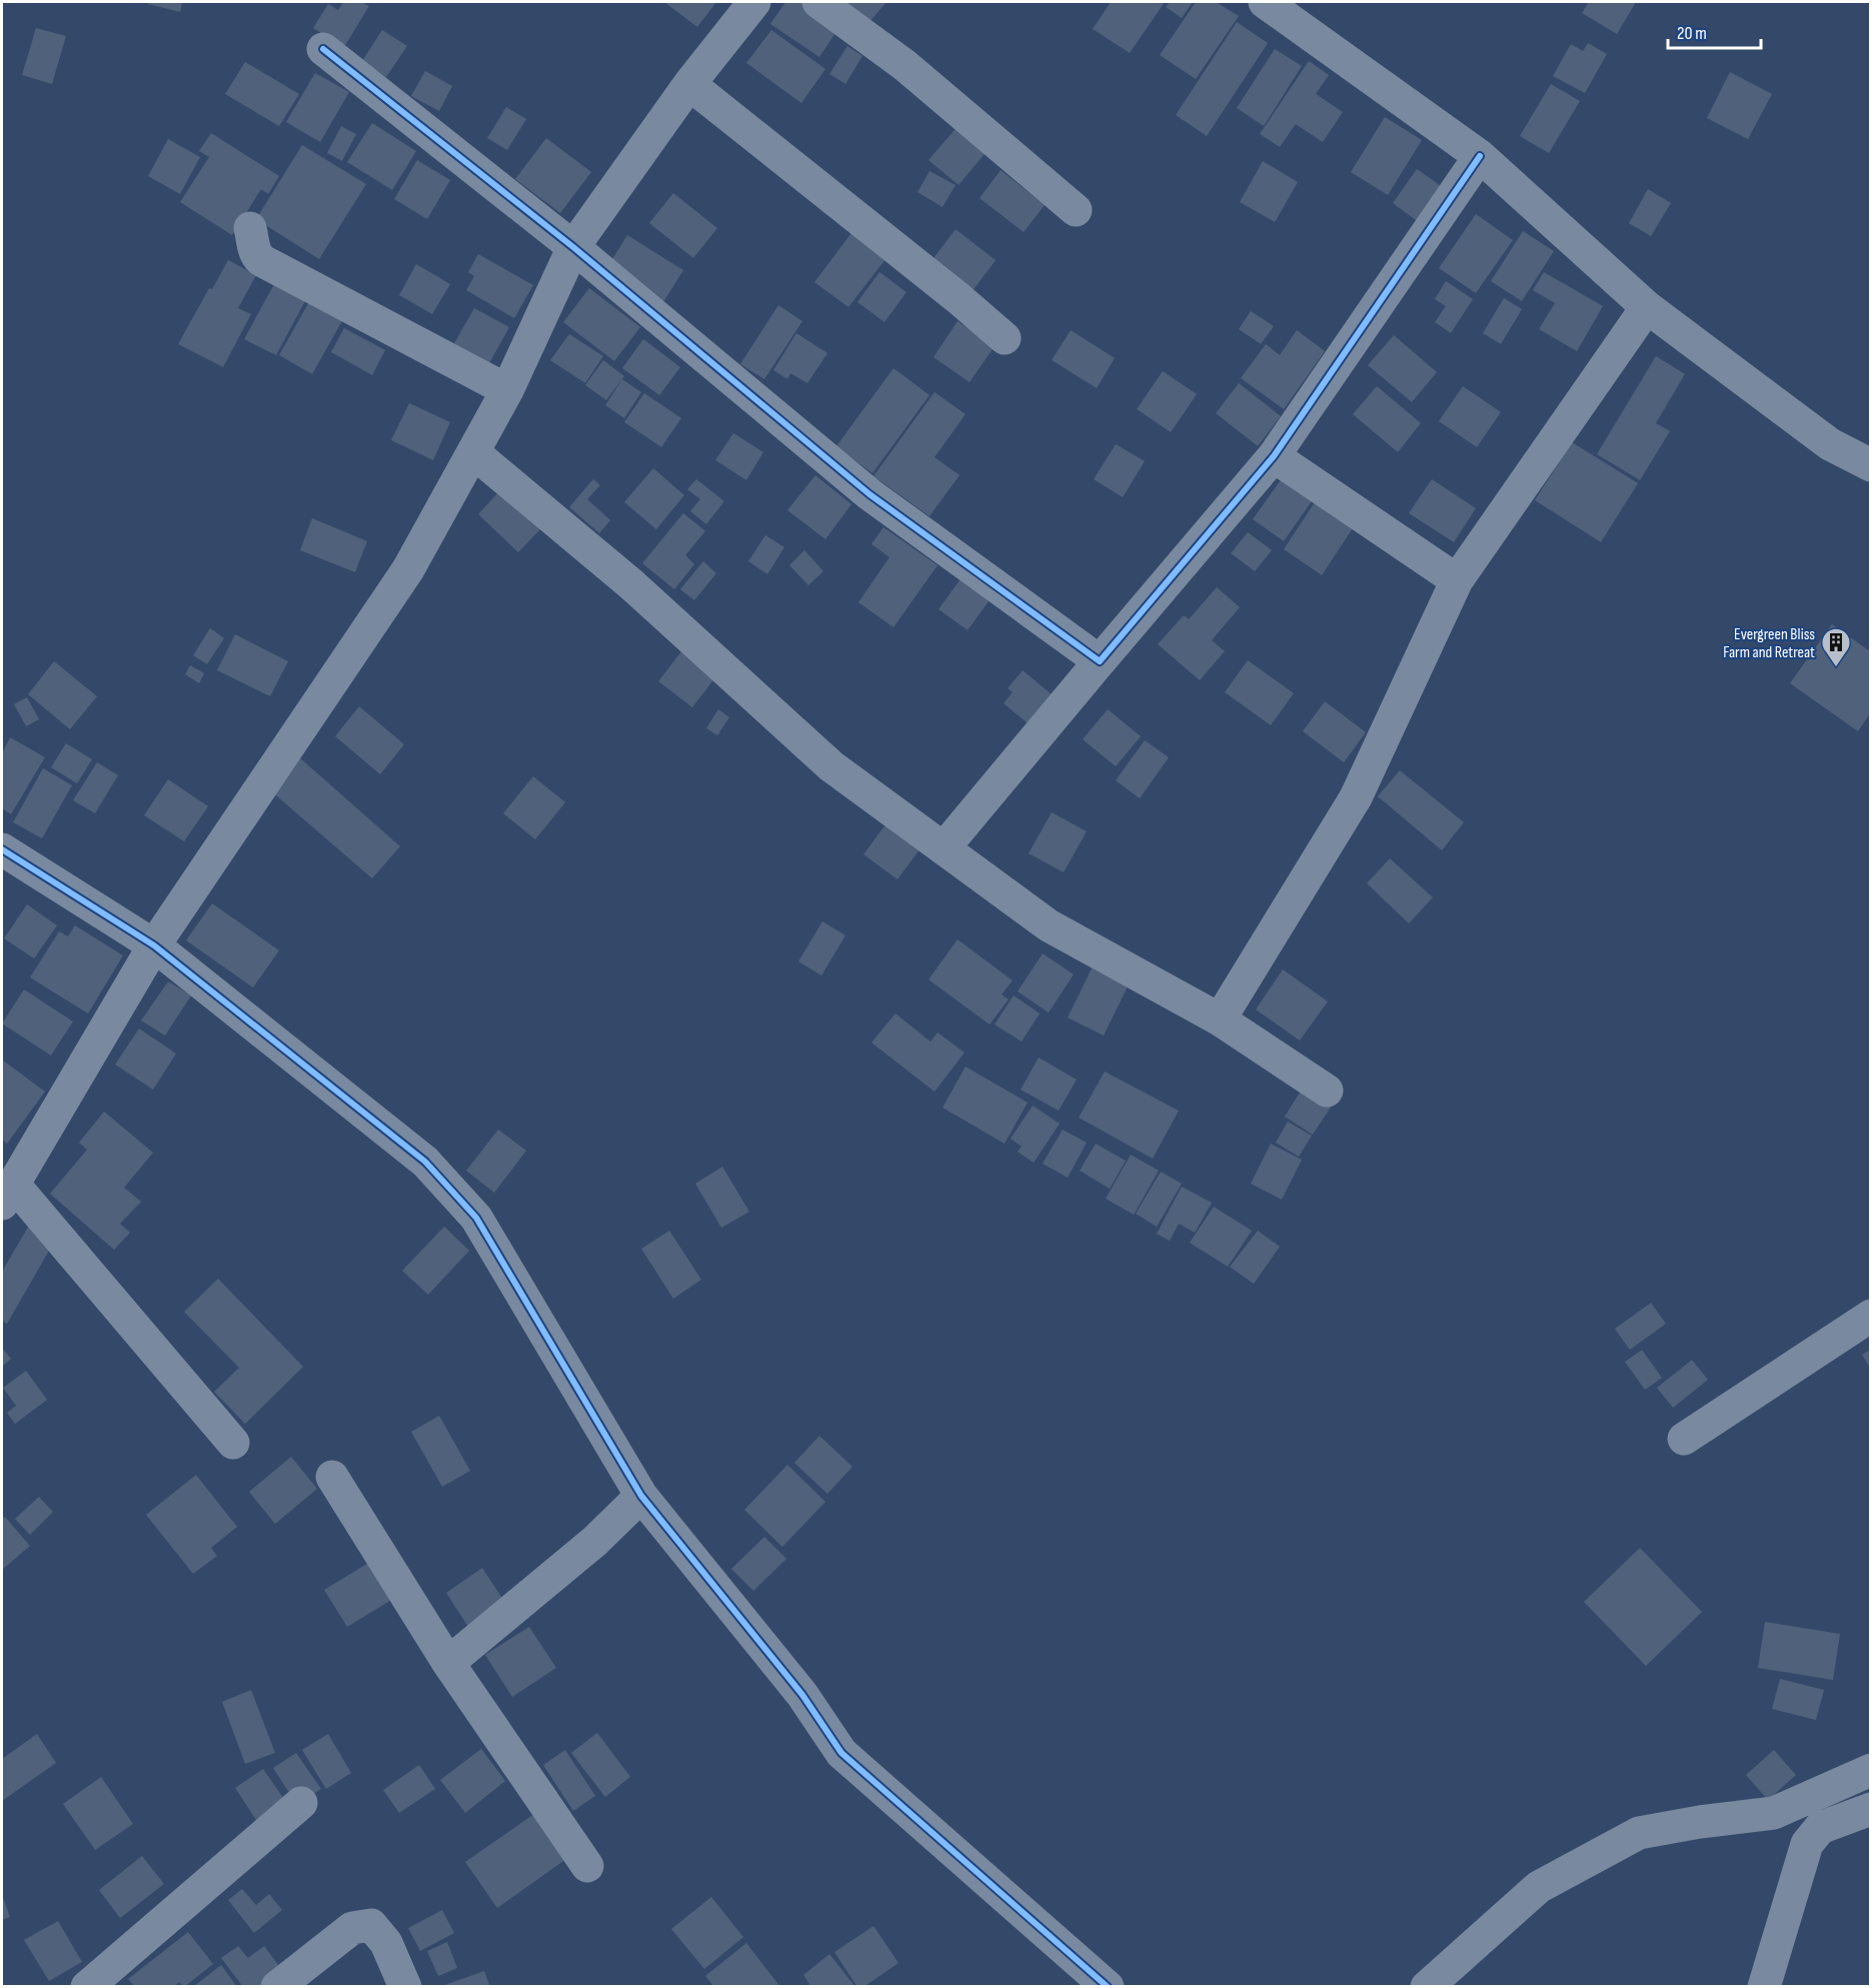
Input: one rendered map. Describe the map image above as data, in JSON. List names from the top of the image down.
{
  "places": {
    "building": ["Evergreen Bliss Farm and Retreat"]
  },
  "scale_bar": "20 m"
}
